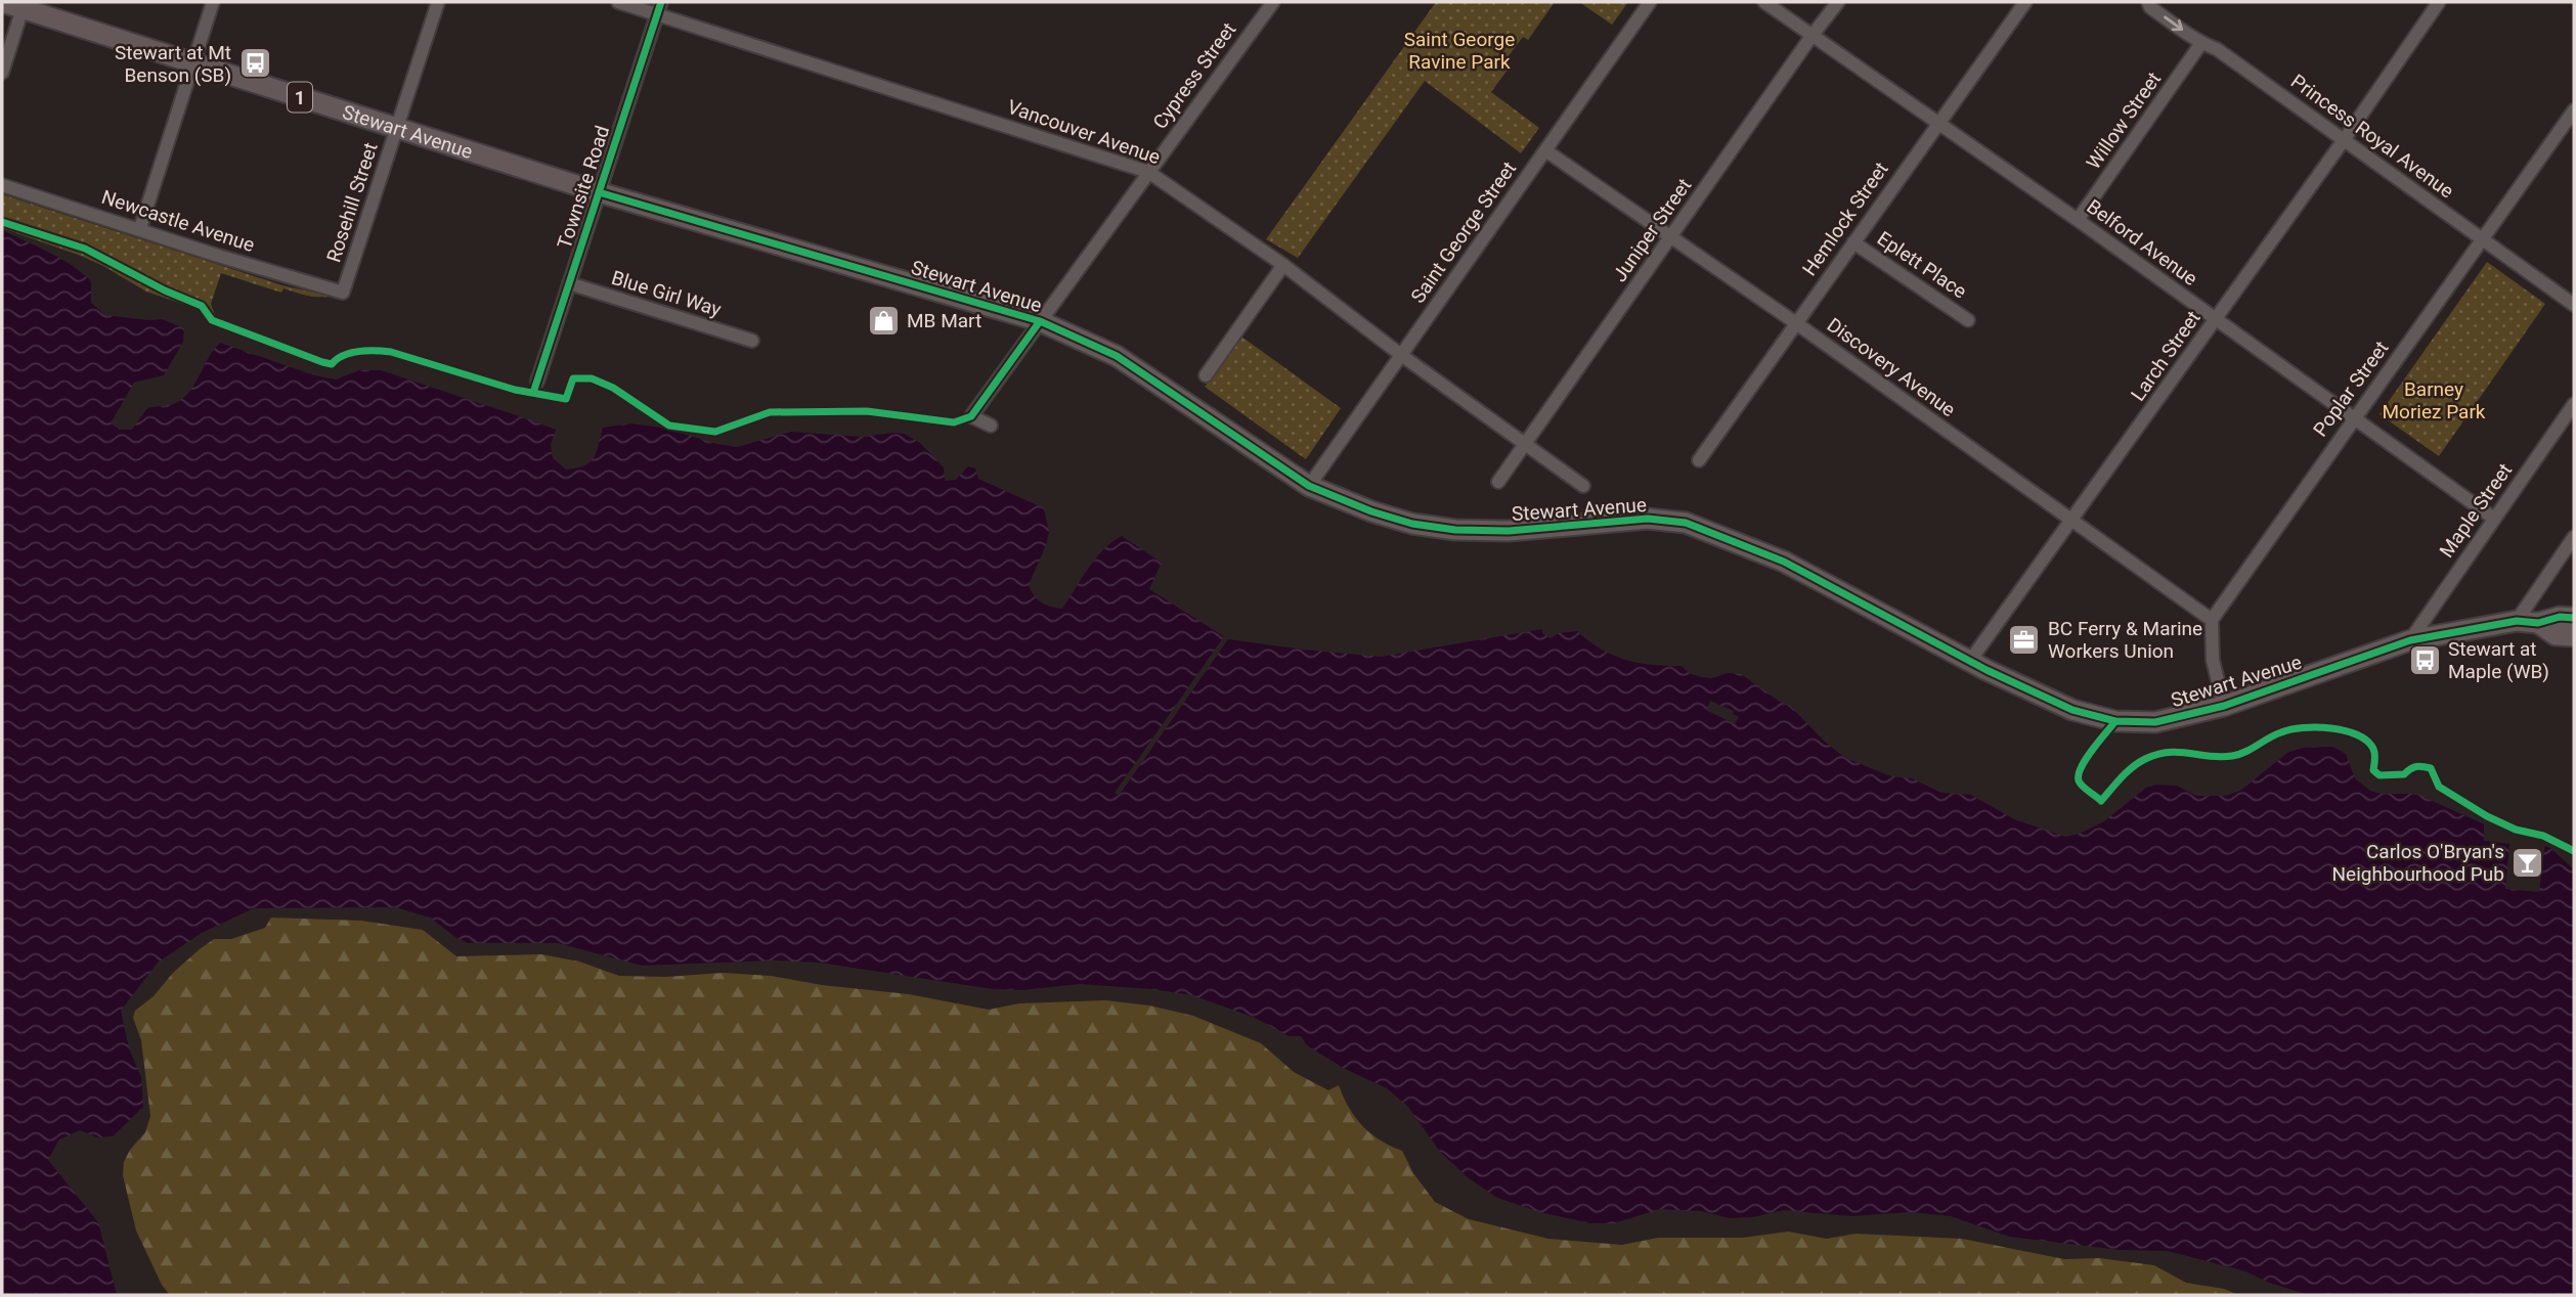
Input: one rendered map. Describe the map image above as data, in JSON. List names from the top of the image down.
{
  "streets": {
    "highway": ["1", "Stewart Avenue"],
    "street": [
      "Cypress Street",
      "Willow Street",
      "Vancouver Avenue",
      "Princess Royal Avenue",
      "Townsite Road",
      "Rosehill Street",
      "Hemlock Street",
      "Newcastle Avenue",
      "Juniper Street",
      "Saint George Street",
      "Belford Avenue",
      "Eplett Place",
      "Blue Girl Way",
      "Larch Street",
      "Discovery Avenue",
      "Poplar Street",
      "Maple Street"
    ]
  },
  "crossings": [
    ["Cypress Street", "Stewart Avenue"],
    ["Cypress Street", "Vancouver Avenue"],
    ["Willow Street", "Princess Royal Avenue"],
    ["Willow Street", "Belford Avenue"],
    ["Stewart Avenue", "Townsite Road"],
    ["Stewart Avenue", "Rosehill Street"],
    ["Stewart Avenue", "Saint George Street"],
    ["Stewart Avenue", "Larch Street"],
    ["Stewart Avenue", "Maple Street"],
    ["Vancouver Avenue", "Townsite Road"],
    ["Vancouver Avenue", "Juniper Street"],
    ["Vancouver Avenue", "Saint George Street"],
    ["Princess Royal Avenue", "Larch Street"],
    ["Princess Royal Avenue", "Poplar Street"],
    ["Townsite Road", "Blue Girl Way"],
    ["Rosehill Street", "Newcastle Avenue"],
    ["Hemlock Street", "Belford Avenue"],
    ["Hemlock Street", "Eplett Place"],
    ["Hemlock Street", "Discovery Avenue"],
    ["Juniper Street", "Belford Avenue"],
    ["Juniper Street", "Discovery Avenue"],
    ["Saint George Street", "Discovery Avenue"],
    ["Belford Avenue", "Larch Street"],
    ["Belford Avenue", "Poplar Street"],
    ["Belford Avenue", "Maple Street"],
    ["Larch Street", "Discovery Avenue"],
    ["Discovery Avenue", "Poplar Street"]
  ],
  "parks": ["Saint George Ravine Park", "Barney Moriez Park"],
  "places": {
    "bus stop": ["Stewart at Mt Benson (SB)", "Stewart at Maple (WB)"],
    "shop": ["MB Mart"],
    "office": ["BC Ferry & Marine Workers Union"],
    "bar": ["Carlos O'Bryan's Neighbourhood Pub"]
  }
}
